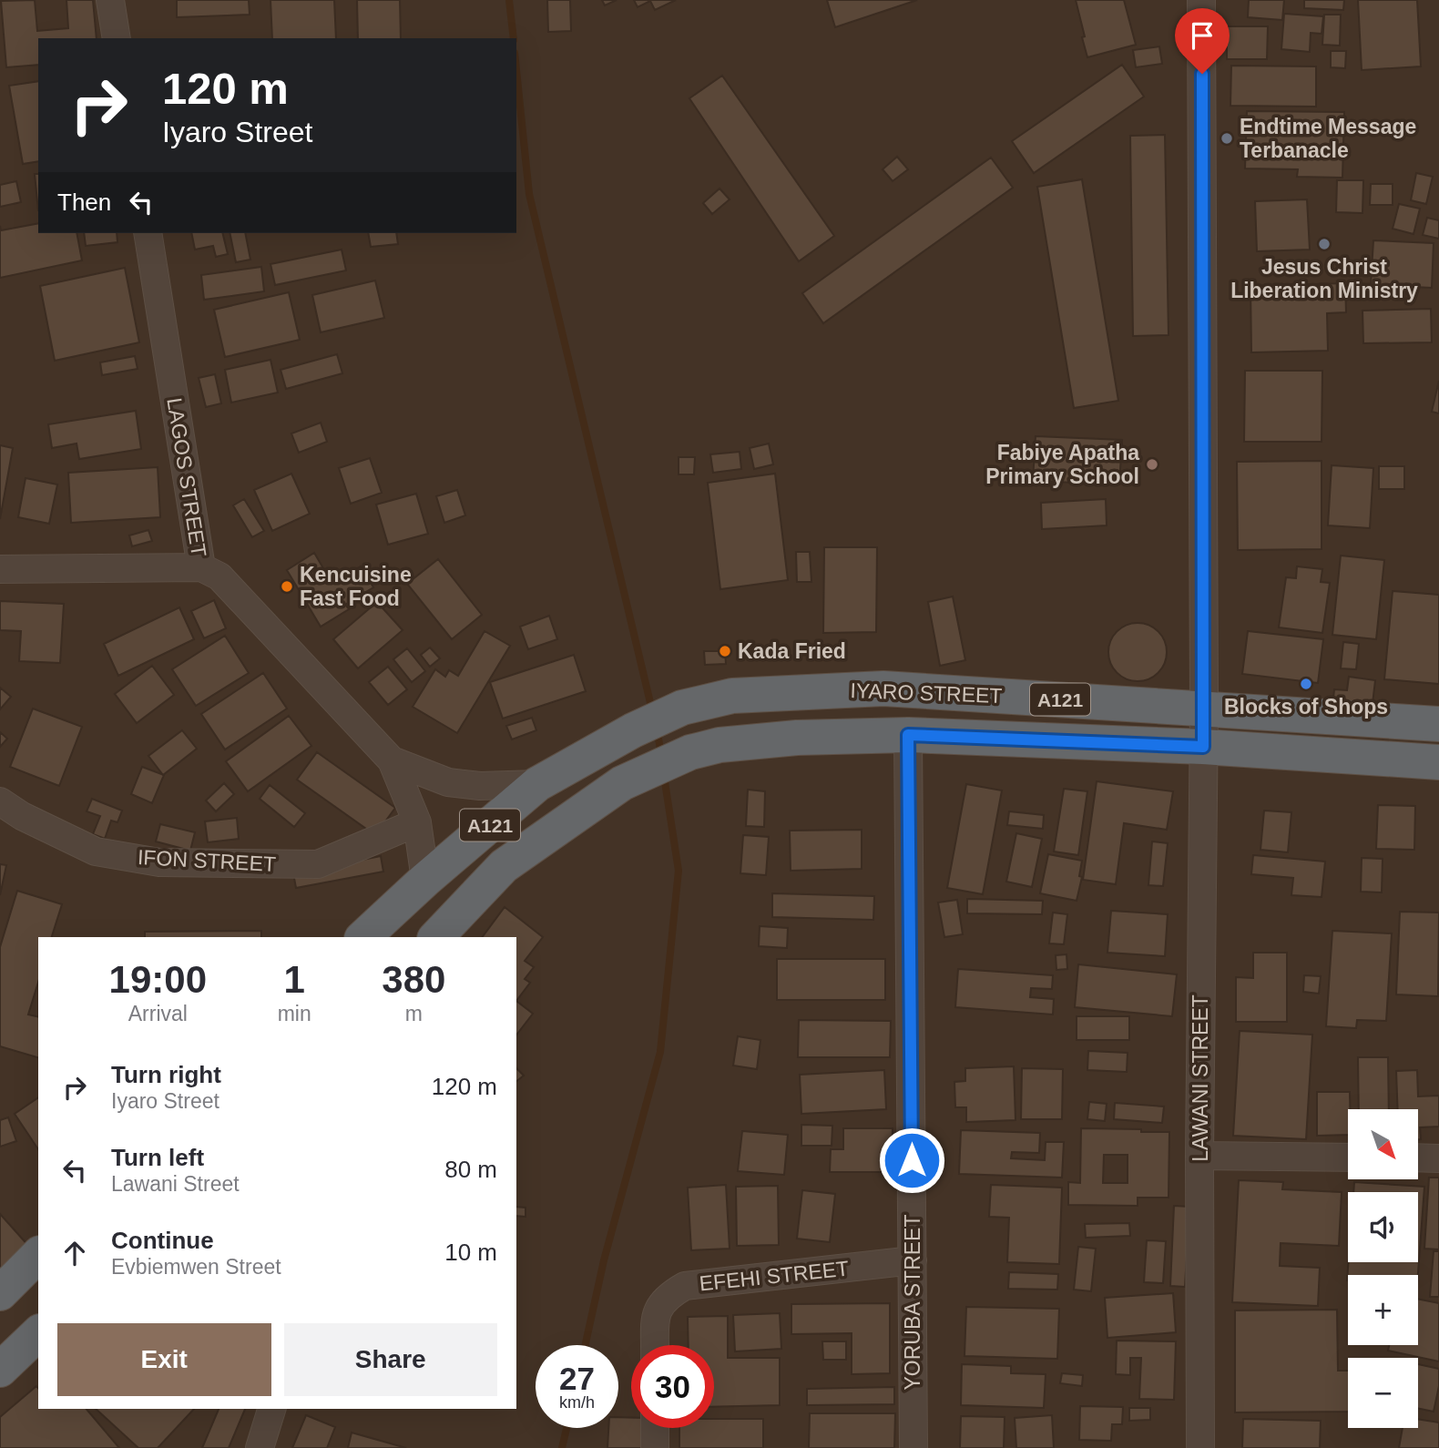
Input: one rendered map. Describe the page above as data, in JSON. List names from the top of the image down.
{
  "streets": {
    "highway": ["IYARO STREET", "A121"],
    "street": [
      "LAGOS STREET",
      "IFON STREET",
      "LAWANI STREET",
      "EFEHI STREET",
      "YORUBA STREET"
    ]
  },
  "crossings": [
    ["IYARO STREET", "A121"],
    ["IYARO STREET", "LAWANI STREET"],
    ["IYARO STREET", "YORUBA STREET"],
    ["EFEHI STREET", "YORUBA STREET"]
  ],
  "places": [
    "Endtime Message Terbanacle",
    "Jesus Christ Liberation Ministry",
    "Fabiye Apatha Primary School",
    "Kencuisine Fast Food",
    "Kada Fried",
    "Blocks of Shops"
  ],
  "north": "bottom right",
  "page": {
    "turn": ["120 m", "Iyaro Street"],
    "then": "Then",
    "eta": [
      "19:00",
      "Arrival",
      "1",
      "min",
      "380",
      "m"
    ],
    "list": [
      {
        "name": "Turn right",
        "note": "Iyaro Street",
        "value": "120 m"
      },
      {
        "name": "Turn left",
        "note": "Lawani Street",
        "value": "80 m"
      },
      {
        "name": "Continue",
        "note": "Evbiemwen Street",
        "value": "10 m"
      }
    ],
    "map_buttons": ["+", "−"],
    "buttons": ["Exit", "Share"],
    "speed": "27 km/h",
    "limit": "30"
  }
}
